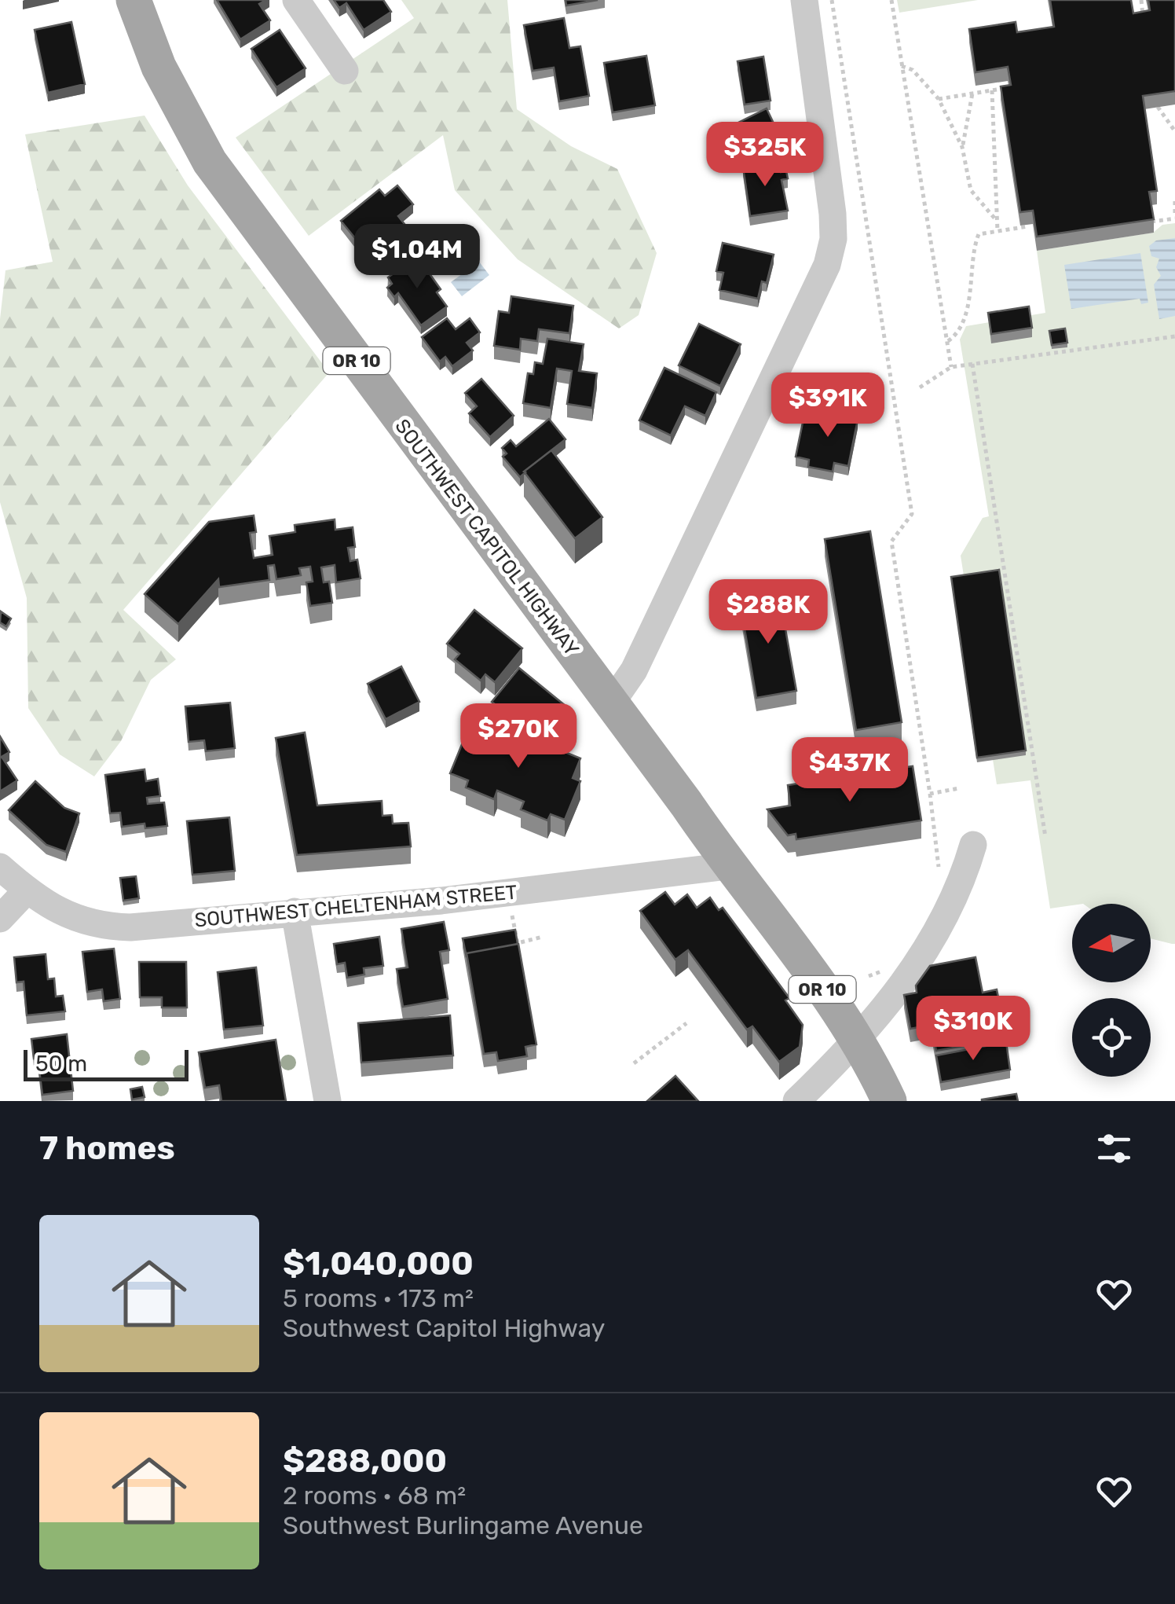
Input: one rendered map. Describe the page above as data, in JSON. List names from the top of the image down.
{
  "streets": {
    "main road": ["OR 10", "SOUTHWEST CAPITOL HIGHWAY"],
    "street": ["SOUTHWEST CHELTENHAM STREET"]
  },
  "crossings": [
    ["SOUTHWEST CAPITOL HIGHWAY", "SOUTHWEST CHELTENHAM STREET"]
  ],
  "scale_bar": "50 m",
  "north": "left",
  "page": {
    "price": [
      "$325K",
      "$1.04M",
      "$391K",
      "$288K",
      "$270K",
      "$437K",
      "$310K"
    ],
    "scale": "50 m",
    "heading": "7 homes",
    "list": [
      {
        "name": "$1,040,000",
        "note": "5 rooms · 173 m² · Southwest Capitol Highway"
      },
      {
        "name": "$288,000",
        "note": "2 rooms · 68 m² · Southwest Burlingame Avenue"
      }
    ]
  }
}
